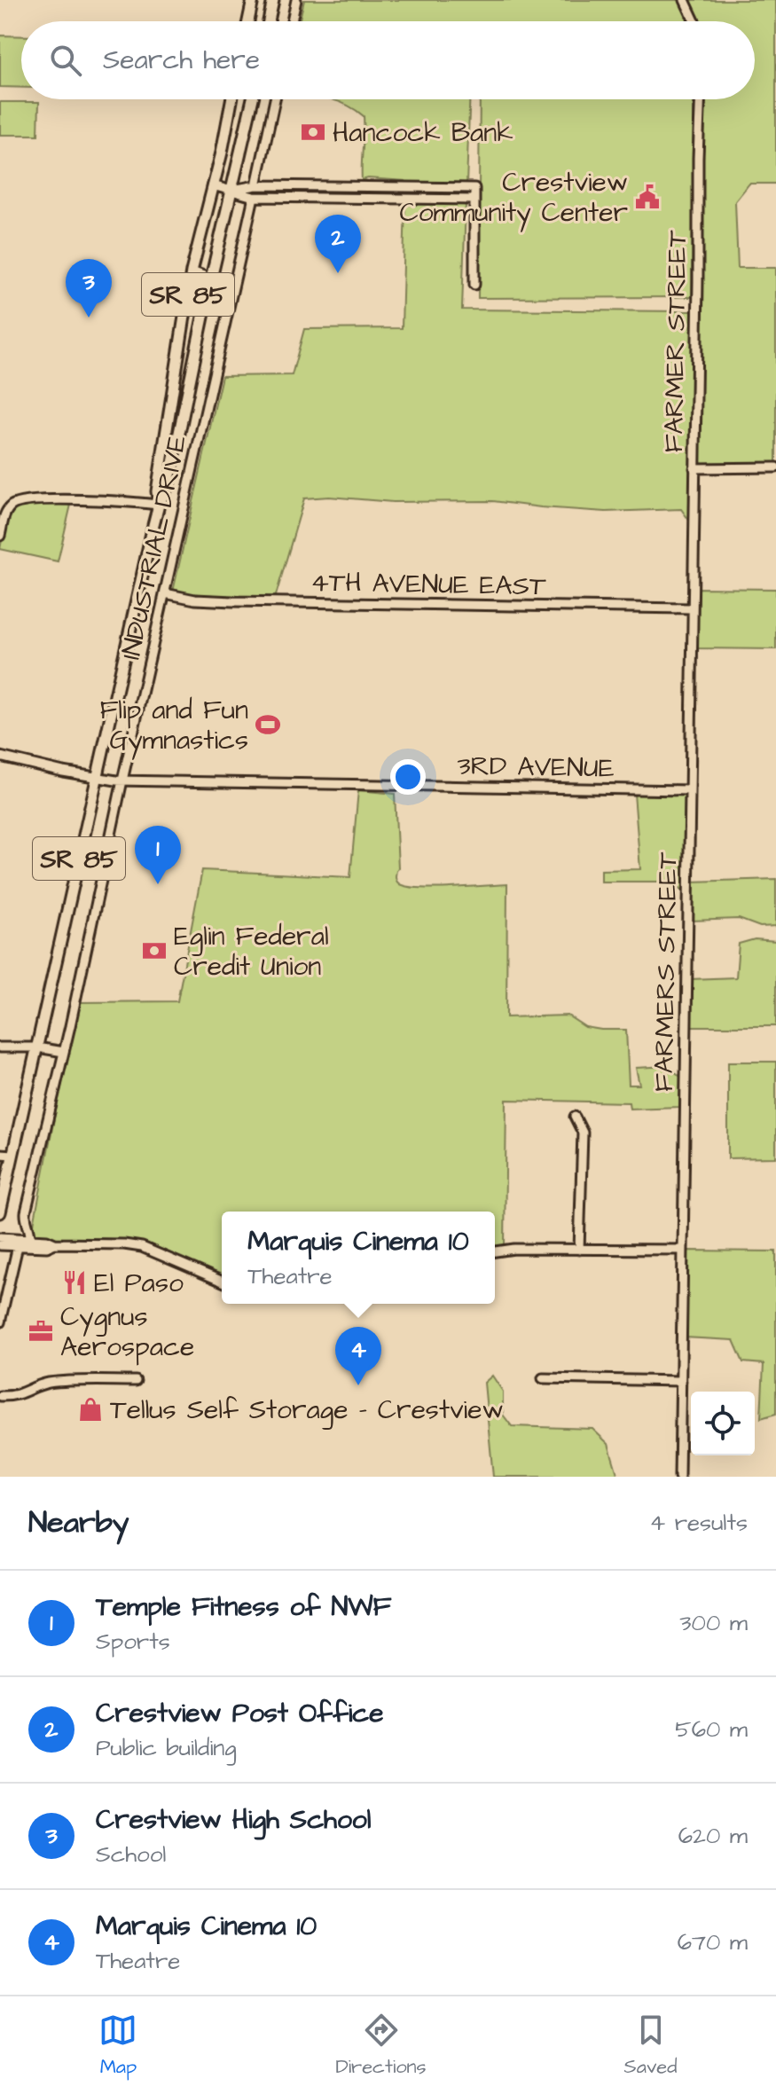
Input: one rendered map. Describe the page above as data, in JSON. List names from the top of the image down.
{
  "streets": {
    "main road": ["SR 85"],
    "street": [
      "FARMER STREET",
      "INDUSTRIAL DRIVE",
      "4TH AVENUE EAST",
      "3RD AVENUE",
      "FARMERS STREET"
    ]
  },
  "crossings": [
    ["SR 85", "3RD AVENUE"],
    ["FARMER STREET", "FARMERS STREET"],
    ["INDUSTRIAL DRIVE", "4TH AVENUE EAST"],
    ["INDUSTRIAL DRIVE", "3RD AVENUE"],
    ["4TH AVENUE EAST", "FARMERS STREET"],
    ["3RD AVENUE", "FARMERS STREET"]
  ],
  "places": {
    "bank": ["Hancock Bank", "Eglin Federal Credit Union"],
    "public building": ["Crestview Community Center"],
    "sports": ["Flip and Fun Gymnastics"],
    "restaurant": ["El Paso"],
    "office": ["Cygnus Aerospace"],
    "shop": ["Tellus Self Storage - Crestview"]
  },
  "page": {
    "search": "Search here",
    "pins": [
      "2",
      "3",
      "1",
      "4"
    ],
    "popup": ["Marquis Cinema 10", "Theatre"],
    "heading": ["Nearby", "4 results"],
    "list": [
      {
        "mark": "1",
        "name": "Temple Fitness of NWF",
        "note": "Sports",
        "value": "300 m"
      },
      {
        "mark": "2",
        "name": "Crestview Post Office",
        "note": "Public building",
        "value": "560 m"
      },
      {
        "mark": "3",
        "name": "Crestview High School",
        "note": "School",
        "value": "620 m"
      },
      {
        "mark": "4",
        "name": "Marquis Cinema 10",
        "note": "Theatre",
        "value": "670 m"
      }
    ],
    "nav": ["Map", "Directions", "Saved"]
  }
}
